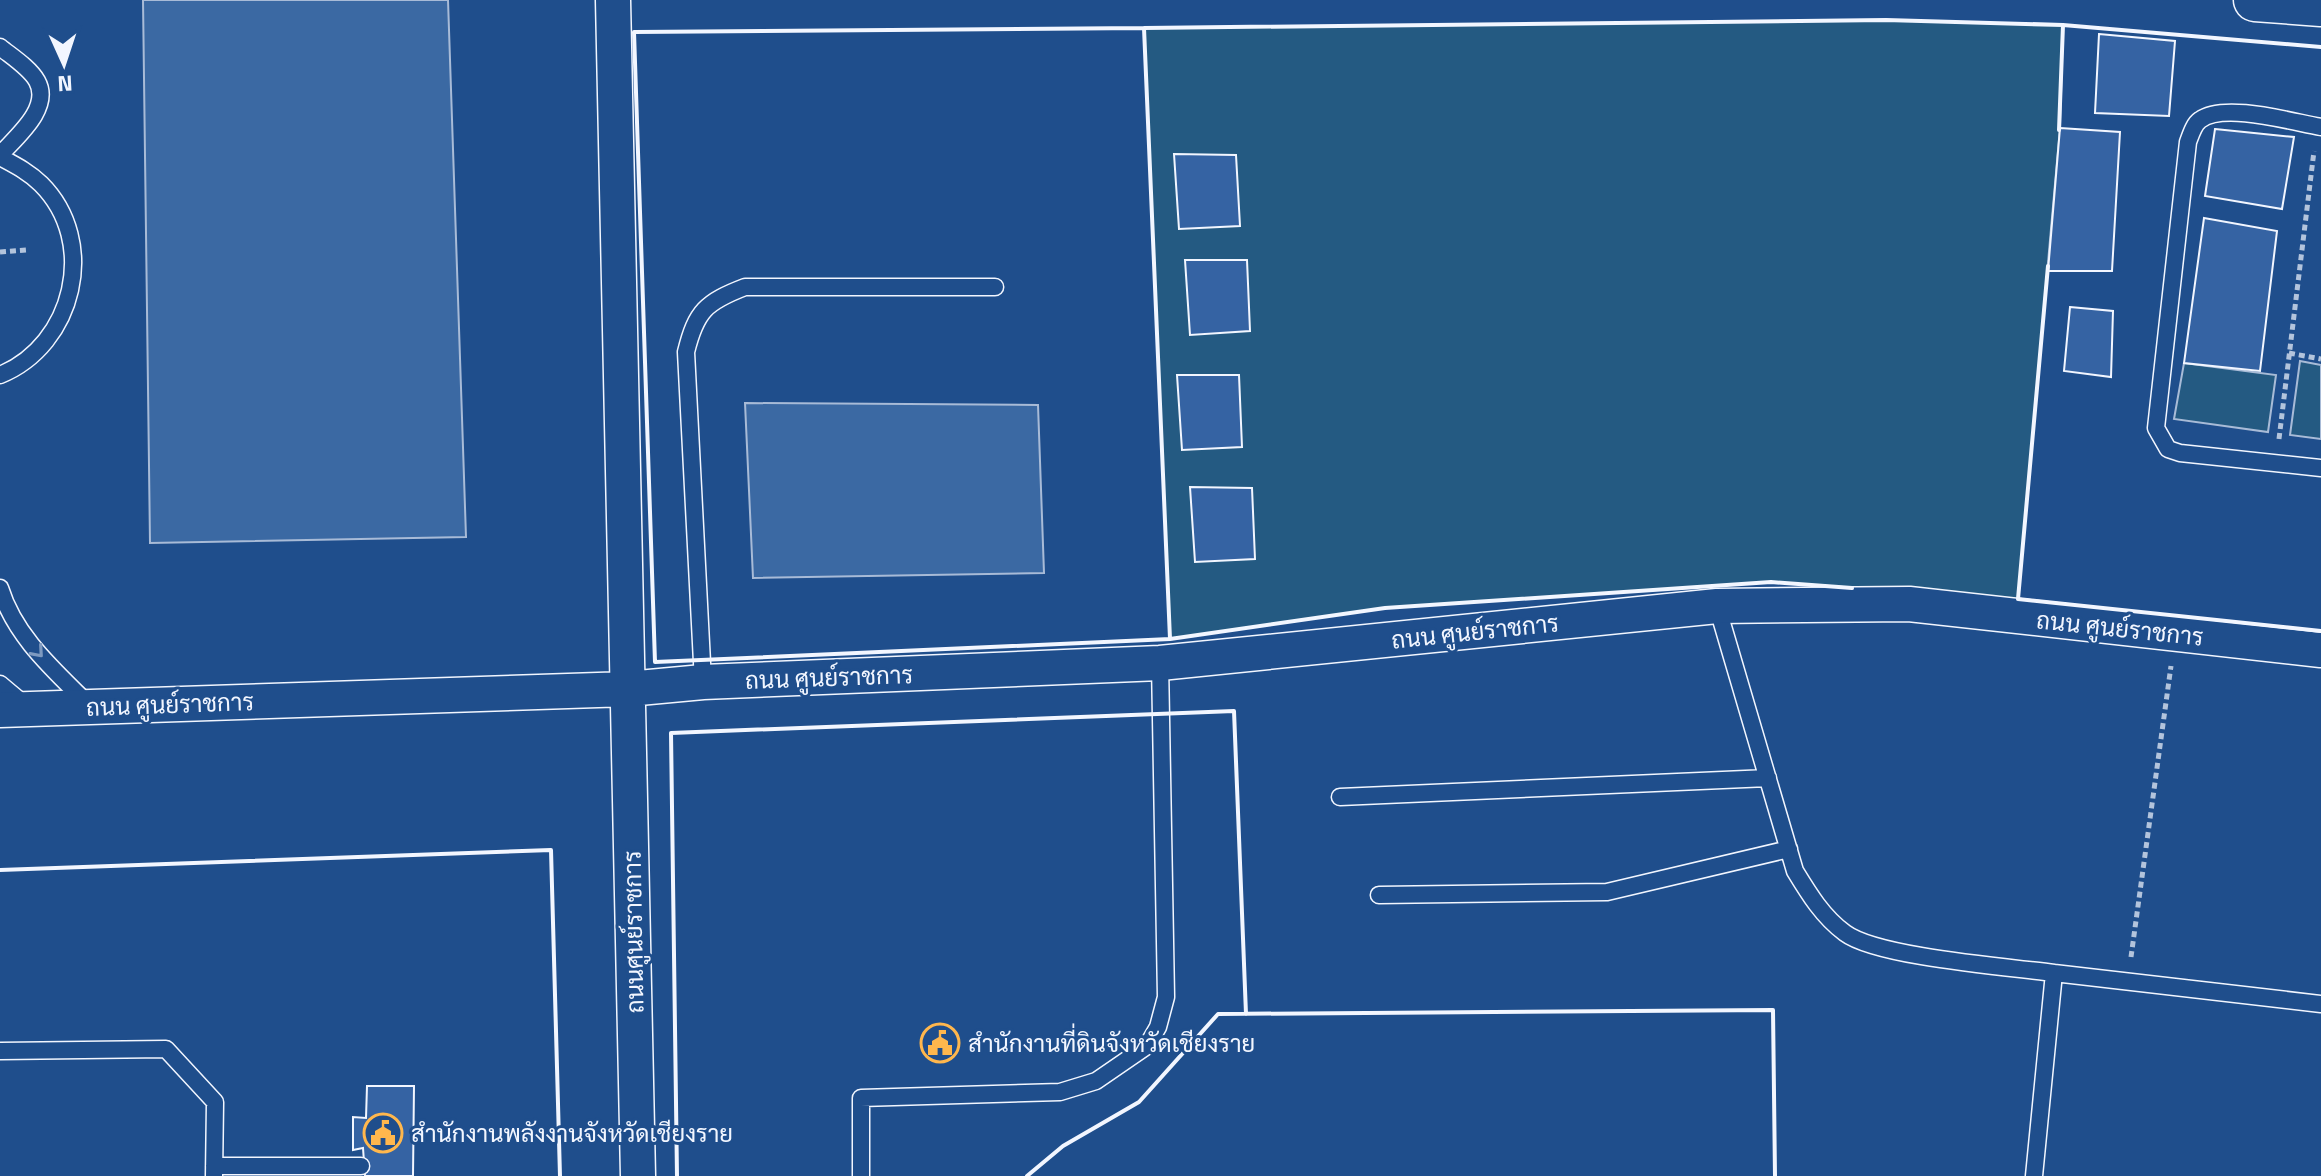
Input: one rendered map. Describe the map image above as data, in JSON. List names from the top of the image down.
{
  "streets": {
    "street": ["ถนน ศูนย์ราชการ", "ถนนศูนย์ราชการ"]
  },
  "crossings": [
    ["ถนน ศูนย์ราชการ", "ถนนศูนย์ราชการ"]
  ],
  "places": {
    "public building": ["สำนักงานที่ดินจังหวัดเชียงราย", "สำนักงานพลังงานจังหวัดเชียงราย"]
  },
  "north": "bottom"
}
